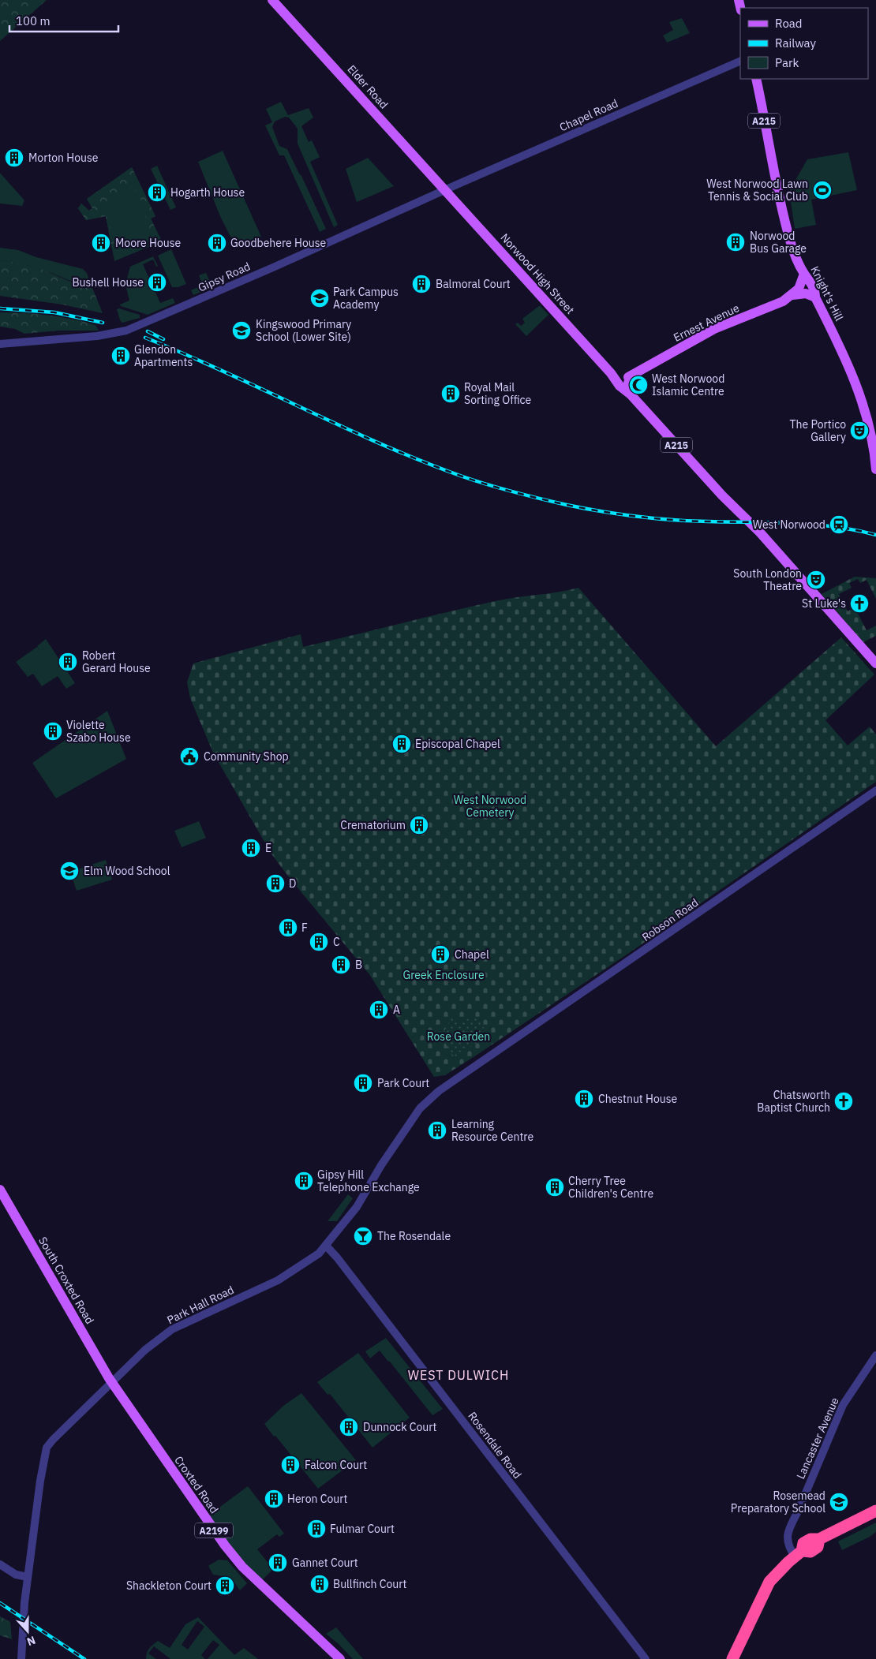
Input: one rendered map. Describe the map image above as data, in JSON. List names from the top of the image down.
{
  "streets": {
    "main road": [
      "Elder Road",
      "A215",
      "Norwood High Street",
      "Knight's Hill",
      "Ernest Avenue",
      "South Croxted Road",
      "Croxted Road",
      "A2199"
    ],
    "street": [
      "Chapel Road",
      "Gipsy Road",
      "Robson Road",
      "Park Hall Road",
      "Lancaster Avenue",
      "Rosendale Road"
    ]
  },
  "crossings": [
    ["Elder Road", "Chapel Road"],
    ["Elder Road", "Norwood High Street"],
    ["Elder Road", "Gipsy Road"],
    ["Chapel Road", "Norwood High Street"],
    ["Chapel Road", "Gipsy Road"],
    ["A215", "Norwood High Street"],
    ["Norwood High Street", "Gipsy Road"],
    ["Knight's Hill", "Ernest Avenue"],
    ["Robson Road", "Park Hall Road"],
    ["South Croxted Road", "Park Hall Road"],
    ["South Croxted Road", "Croxted Road"],
    ["Park Hall Road", "Rosendale Road"],
    ["Park Hall Road", "Croxted Road"]
  ],
  "districts": ["WEST DULWICH"],
  "parks": ["West Norwood Cemetery", "Greek Enclosure", "Rose Garden"],
  "places": {
    "building": [
      "Morton House",
      "Hogarth House",
      "Norwood Bus Garage",
      "Moore House",
      "Goodbehere House",
      "Bushell House",
      "Balmoral Court",
      "Glendon Apartments",
      "Royal Mail Sorting Office",
      "Robert Gerard House",
      "Violette Szabo House",
      "Episcopal Chapel",
      "Crematorium",
      "E",
      "D",
      "F",
      "C",
      "Chapel",
      "B",
      "A",
      "Park Court",
      "Chestnut House",
      "Learning Resource Centre",
      "Gipsy Hill Telephone Exchange",
      "Cherry Tree Children's Centre",
      "Dunnock Court",
      "Falcon Court",
      "Heron Court",
      "Fulmar Court",
      "Gannet Court",
      "Bullfinch Court",
      "Shackleton Court"
    ],
    "sports": ["West Norwood Lawn Tennis & Social Club"],
    "school or university": [
      "Park Campus Academy",
      "Kingswood Primary School (Lower Site)",
      "Elm Wood School",
      "Rosemead Preparatory School"
    ],
    "mosque": ["West Norwood Islamic Centre"],
    "theatre": ["The Portico Gallery", "South London Theatre"],
    "station": ["West Norwood"],
    "church": ["St Luke's", "Chatsworth Baptist Church"],
    "public building": ["Community Shop"],
    "bar": ["The Rosendale"]
  },
  "legend": ["Road", "Railway", "Park"],
  "scale_bar": "100 m",
  "north": "bottom"
}
